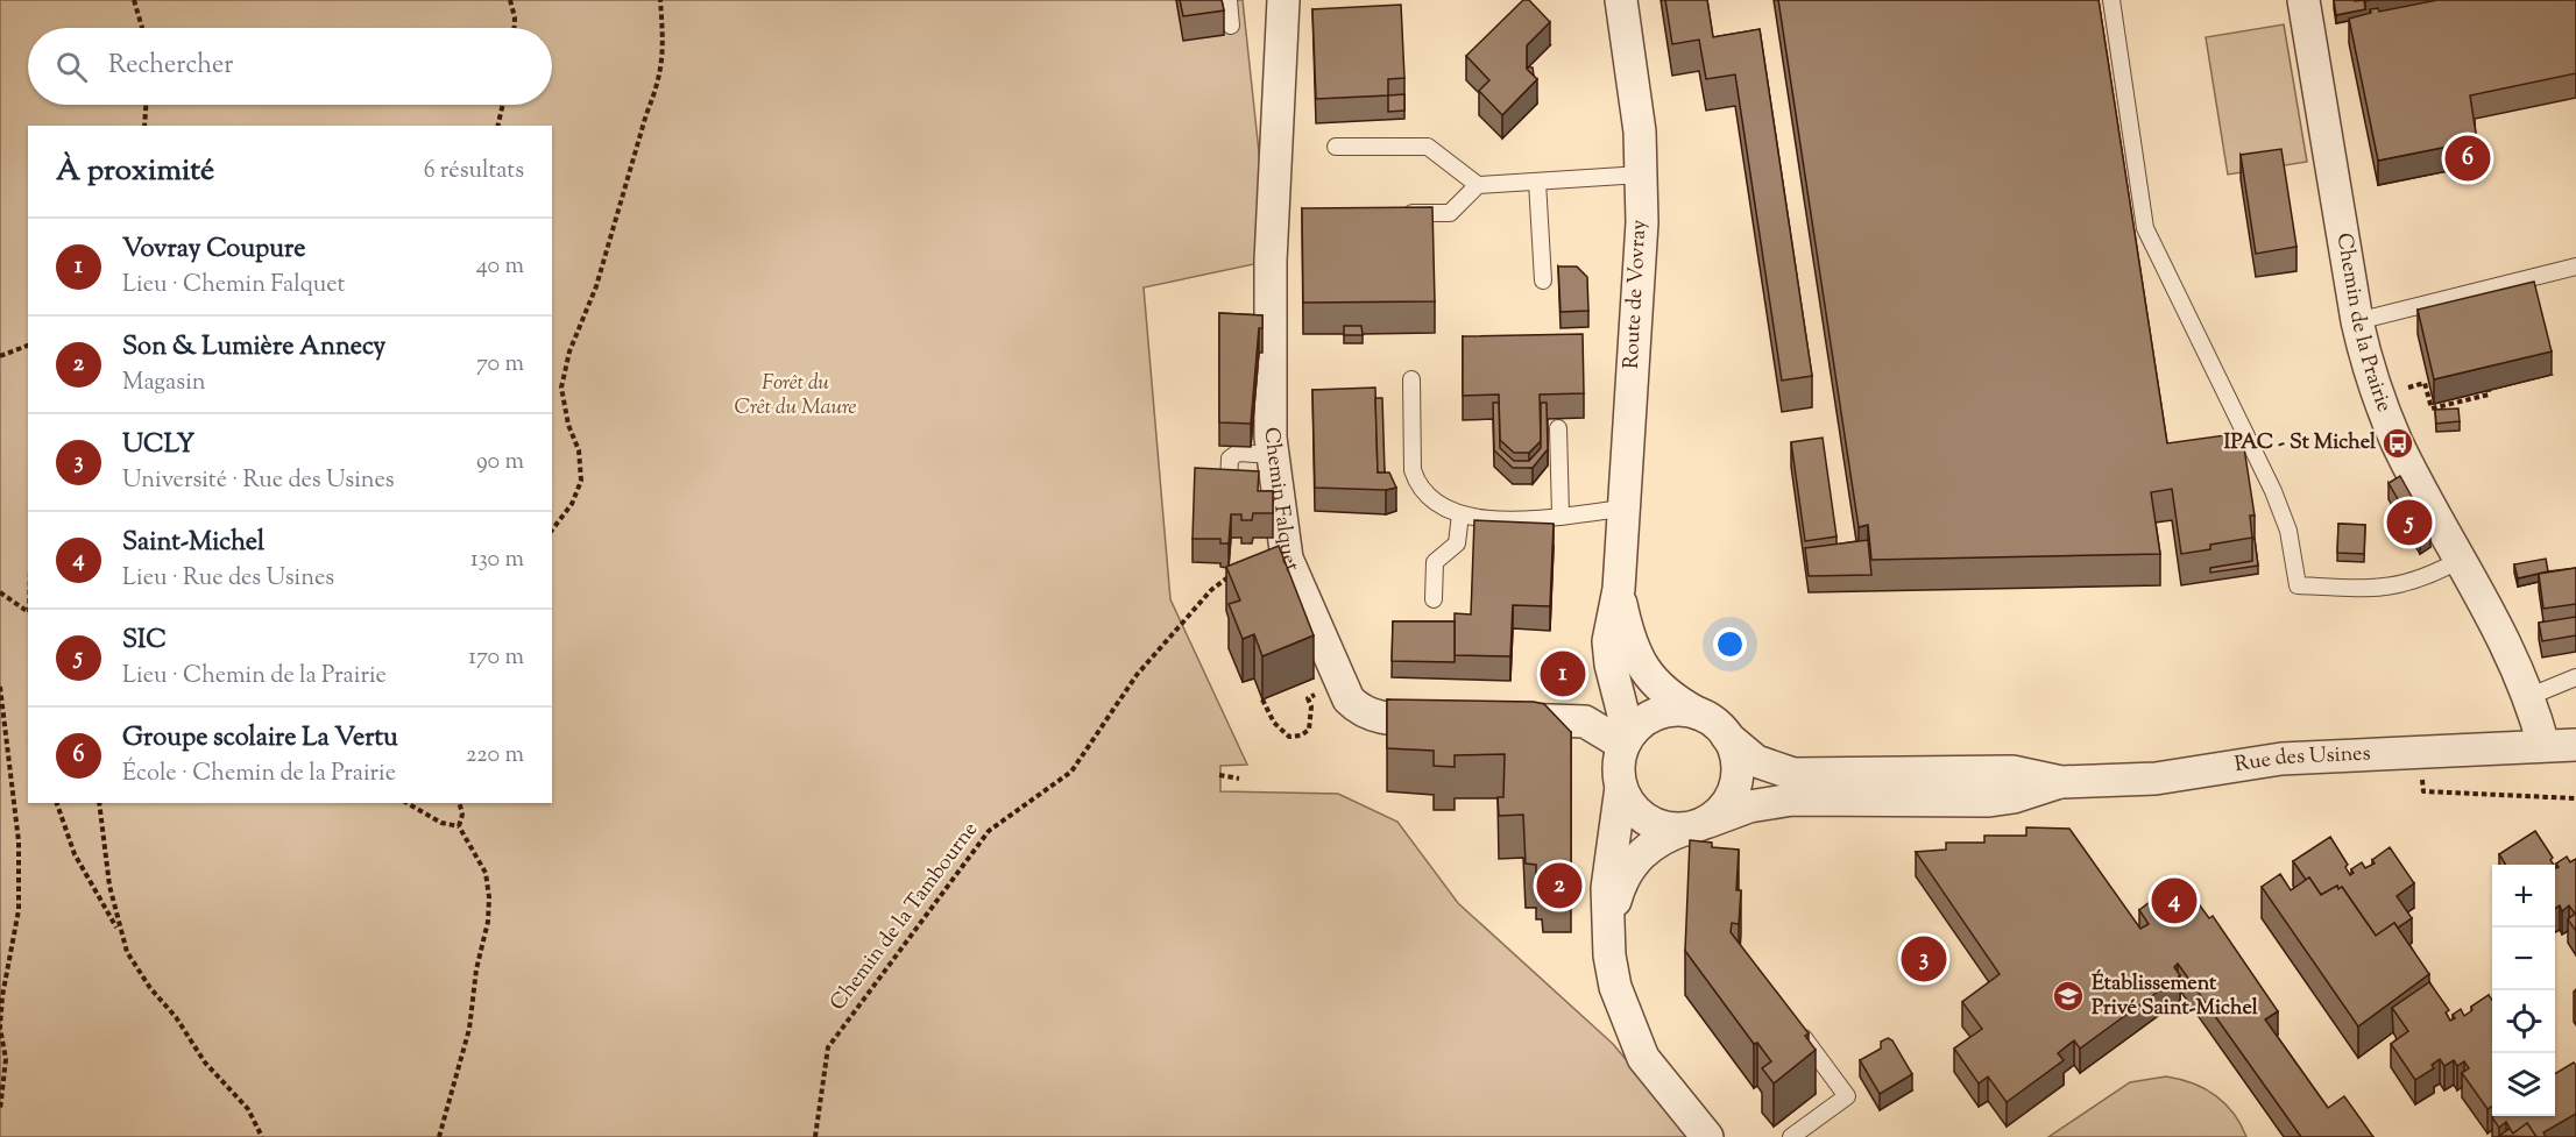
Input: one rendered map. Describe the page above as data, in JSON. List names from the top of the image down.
{
  "streets": {
    "street": [
      "Route de Vovray",
      "Chemin de la Prairie",
      "Chemin Falquet",
      "Rue des Usines"
    ],
    "path": ["Chemin de la Tambourne"]
  },
  "crossings": [
    ["Route de Vovray", "Chemin Falquet"],
    ["Route de Vovray", "Rue des Usines"],
    ["Chemin de la Prairie", "Rue des Usines"],
    ["Chemin Falquet", "Rue des Usines"]
  ],
  "parks": ["Forêt du Crêt du Maure"],
  "places": {
    "bus stop": ["IPAC - St Michel"],
    "school or university": ["Établissement Privé Saint-Michel"]
  },
  "page": {
    "search": "Rechercher",
    "heading": ["À proximité", "6 résultats"],
    "pins": [
      "6",
      "5",
      "1",
      "2",
      "4",
      "3"
    ],
    "list": [
      {
        "mark": "1",
        "name": "Vovray Coupure",
        "note": "Lieu · Chemin Falquet",
        "value": "40 m"
      },
      {
        "mark": "2",
        "name": "Son & Lumière Annecy",
        "note": "Magasin",
        "value": "70 m"
      },
      {
        "mark": "3",
        "name": "UCLY",
        "note": "Université · Rue des Usines",
        "value": "90 m"
      },
      {
        "mark": "4",
        "name": "Saint-Michel",
        "note": "Lieu · Rue des Usines",
        "value": "130 m"
      },
      {
        "mark": "5",
        "name": "SIC",
        "note": "Lieu · Chemin de la Prairie",
        "value": "170 m"
      },
      {
        "mark": "6",
        "name": "Groupe scolaire La Vertu",
        "note": "École · Chemin de la Prairie",
        "value": "220 m"
      }
    ],
    "map_buttons": ["+", "−"]
  }
}
